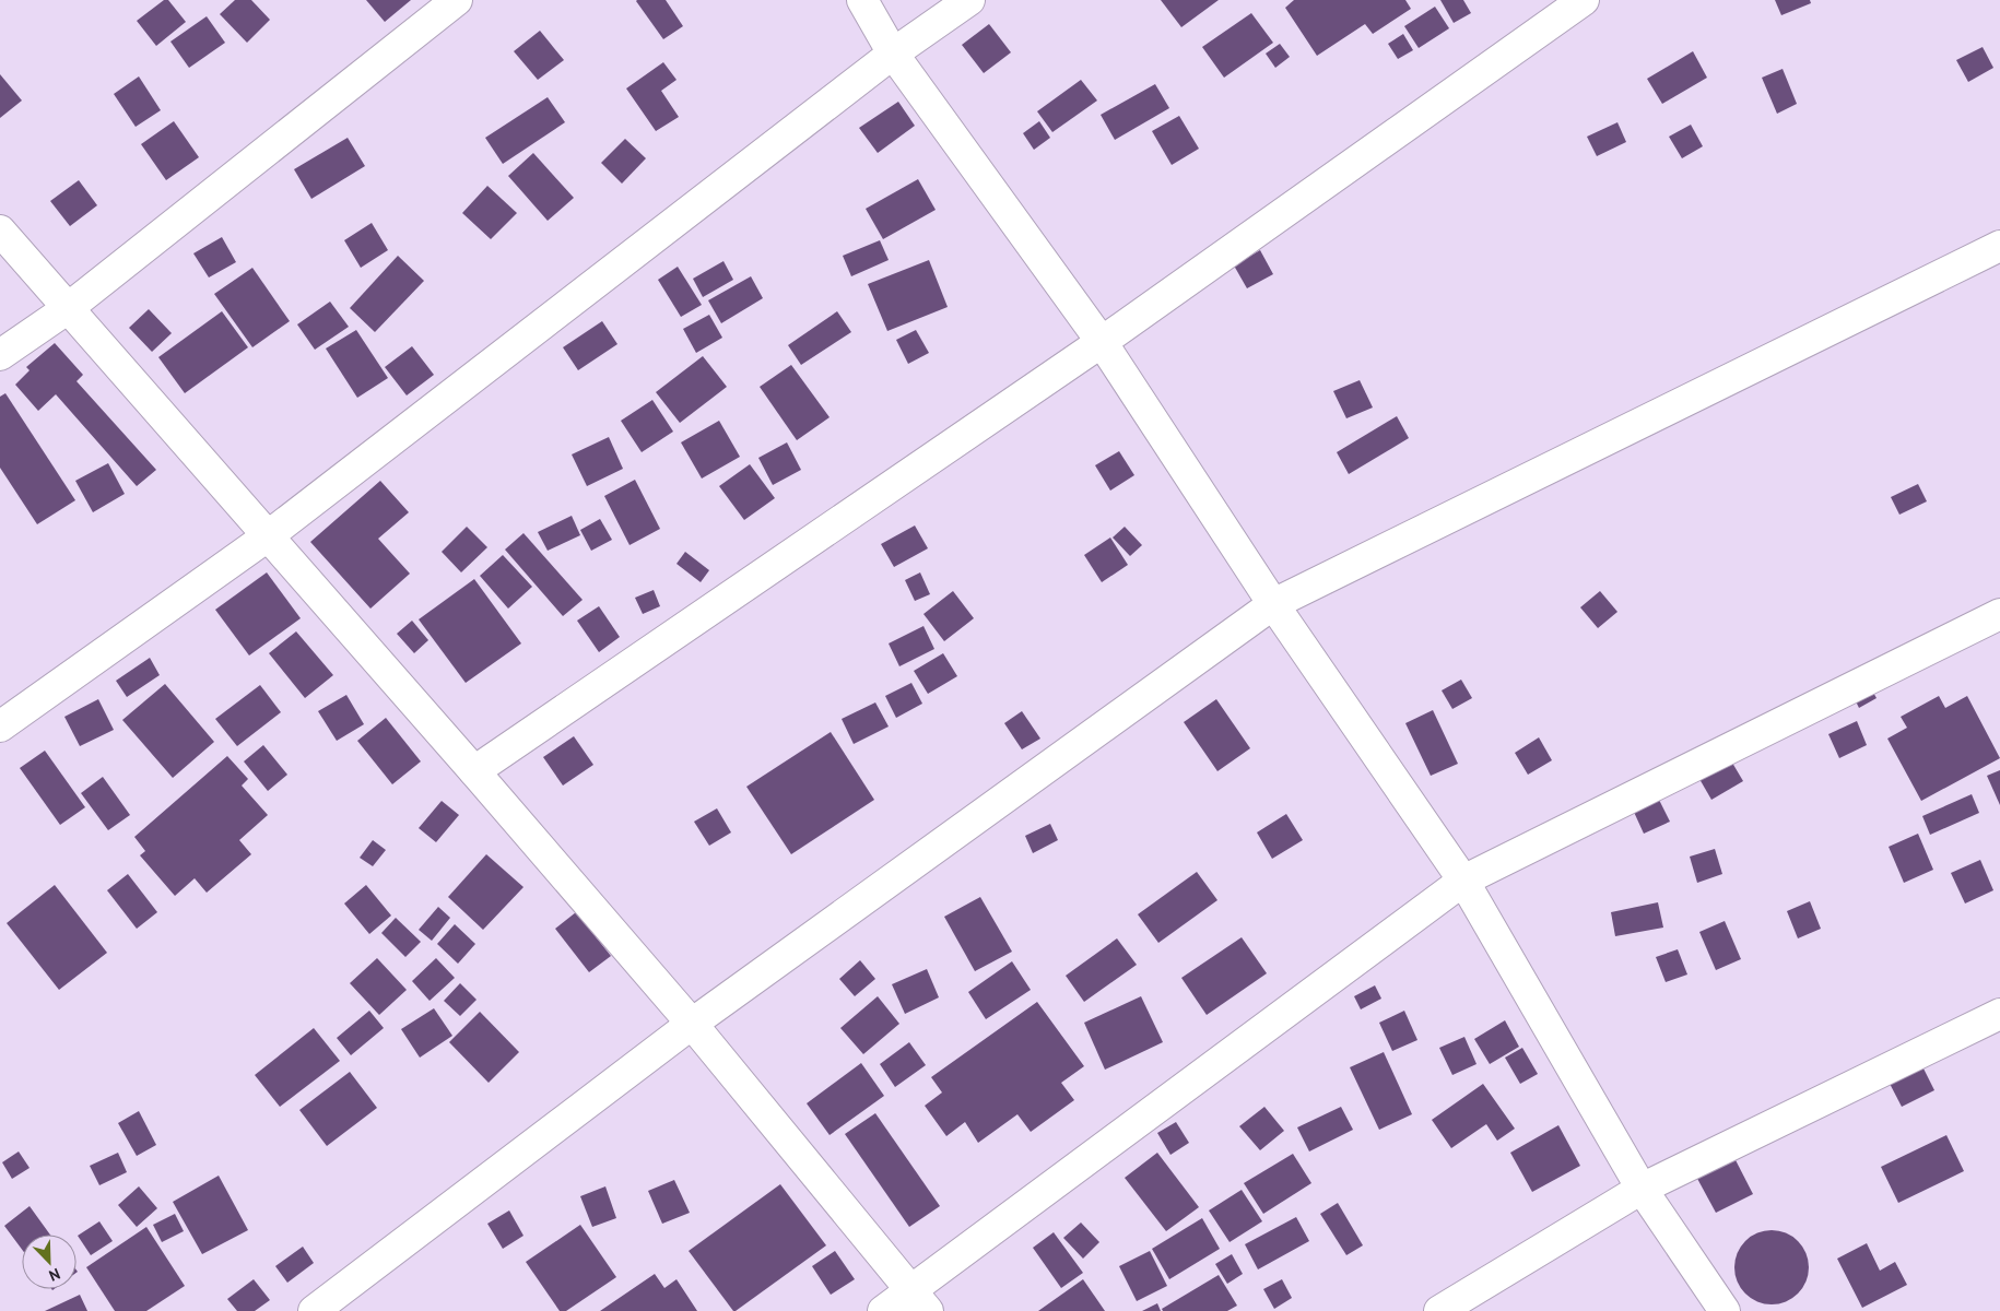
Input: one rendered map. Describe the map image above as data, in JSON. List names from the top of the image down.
{
  "north": "bottom right"
}
